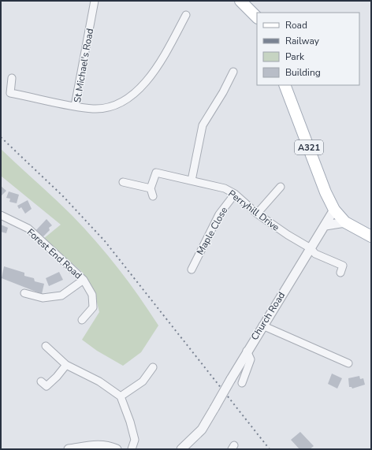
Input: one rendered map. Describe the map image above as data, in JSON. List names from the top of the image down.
{
  "streets": {
    "main road": ["A321"],
    "street": [
      "St Michael's Road",
      "Perryhill Drive",
      "Maple Close",
      "Forest End Road",
      "Church Road"
    ]
  },
  "crossings": [
    ["A321", "Church Road"],
    ["Perryhill Drive", "Maple Close"],
    ["Perryhill Drive", "Church Road"]
  ],
  "legend": [
    "Road",
    "Railway",
    "Park",
    "Building"
  ]
}
